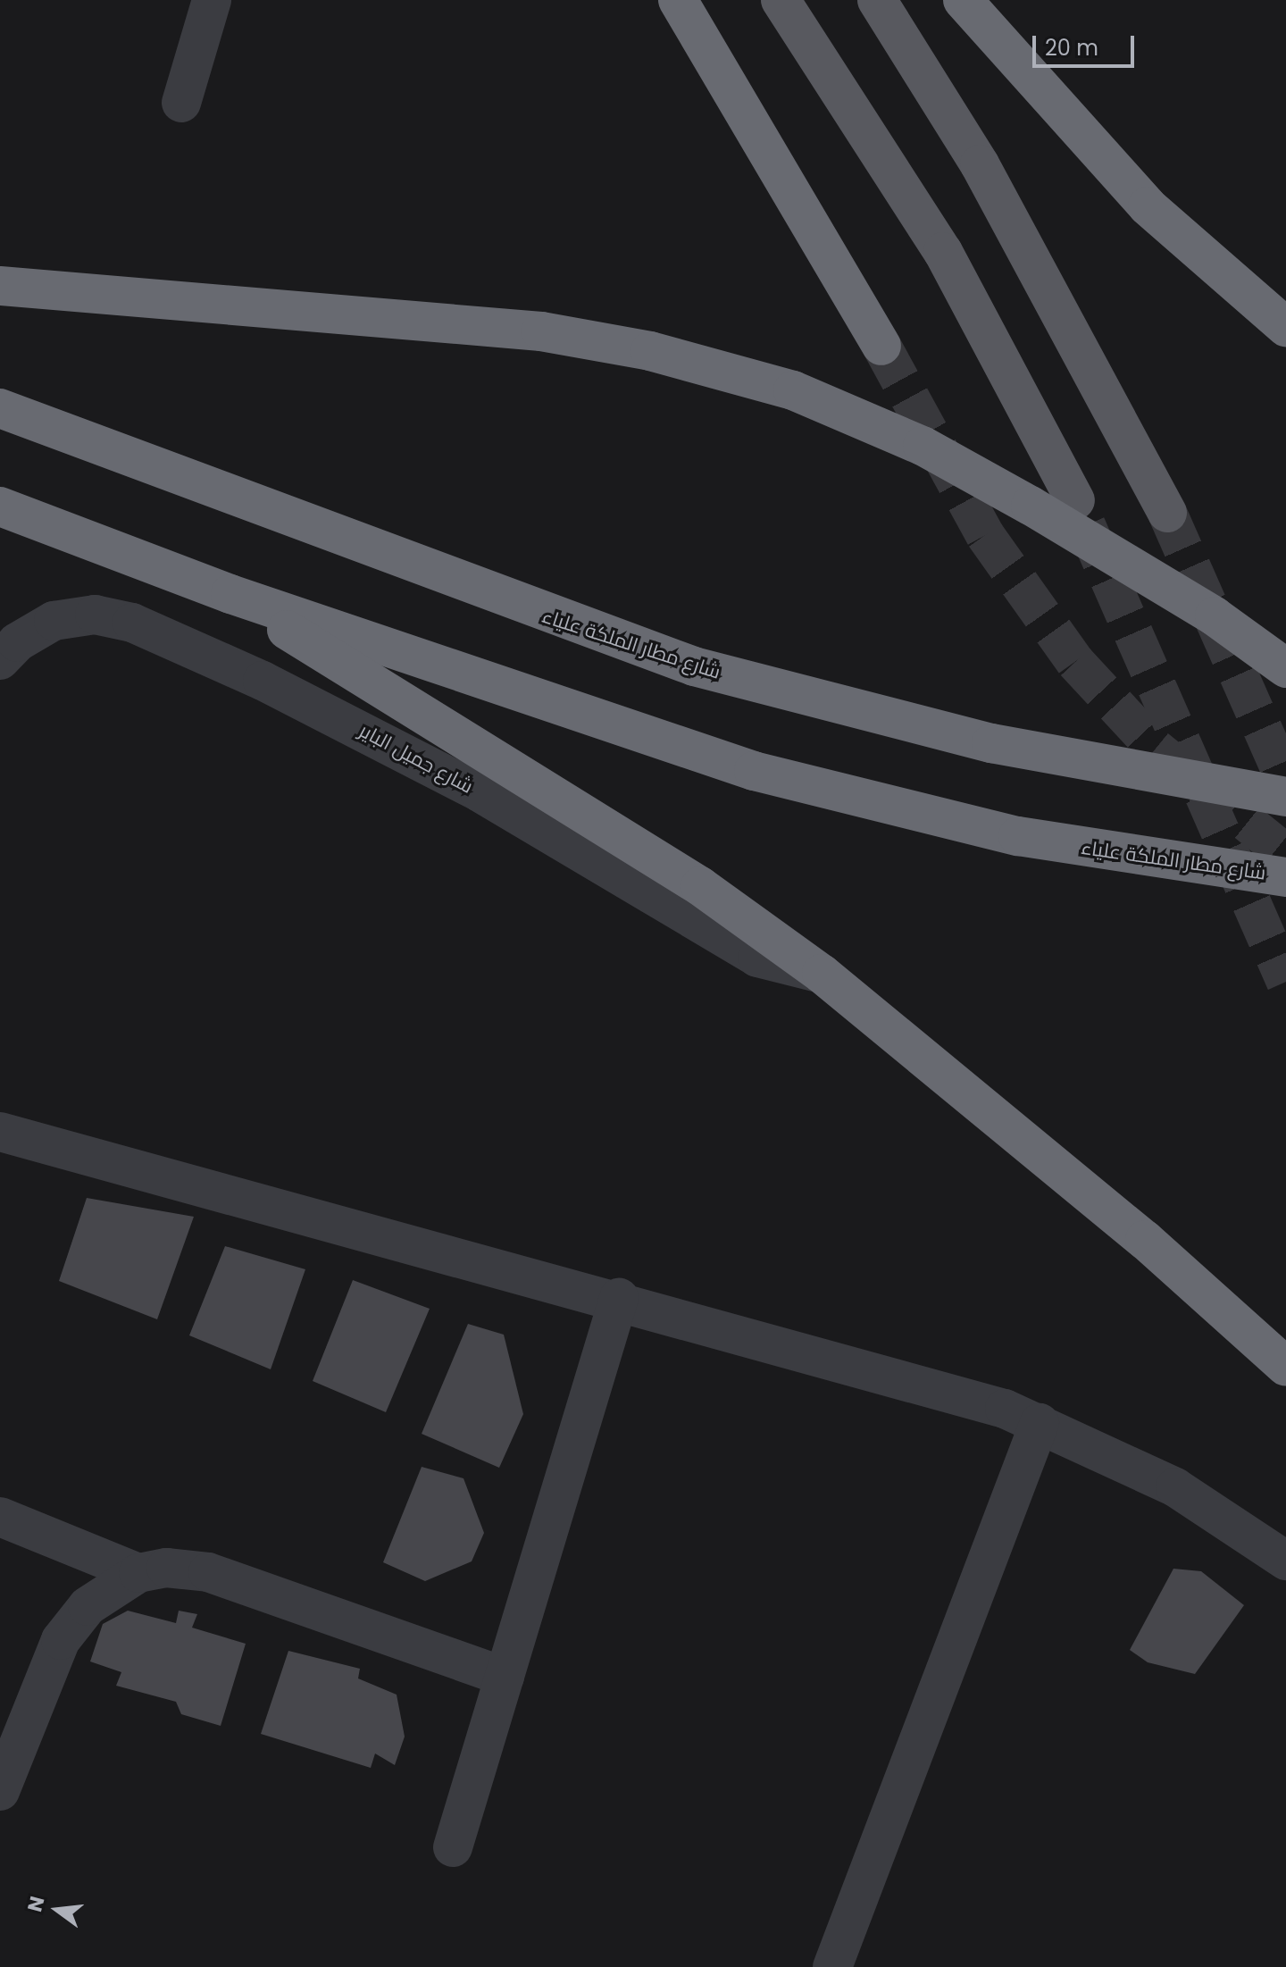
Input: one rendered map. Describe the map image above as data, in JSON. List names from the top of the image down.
{
  "streets": {
    "highway": ["شارع مطار الملكة علياء"],
    "street": ["شارع جميل الباير"]
  },
  "scale_bar": "20 m",
  "north": "left"
}
